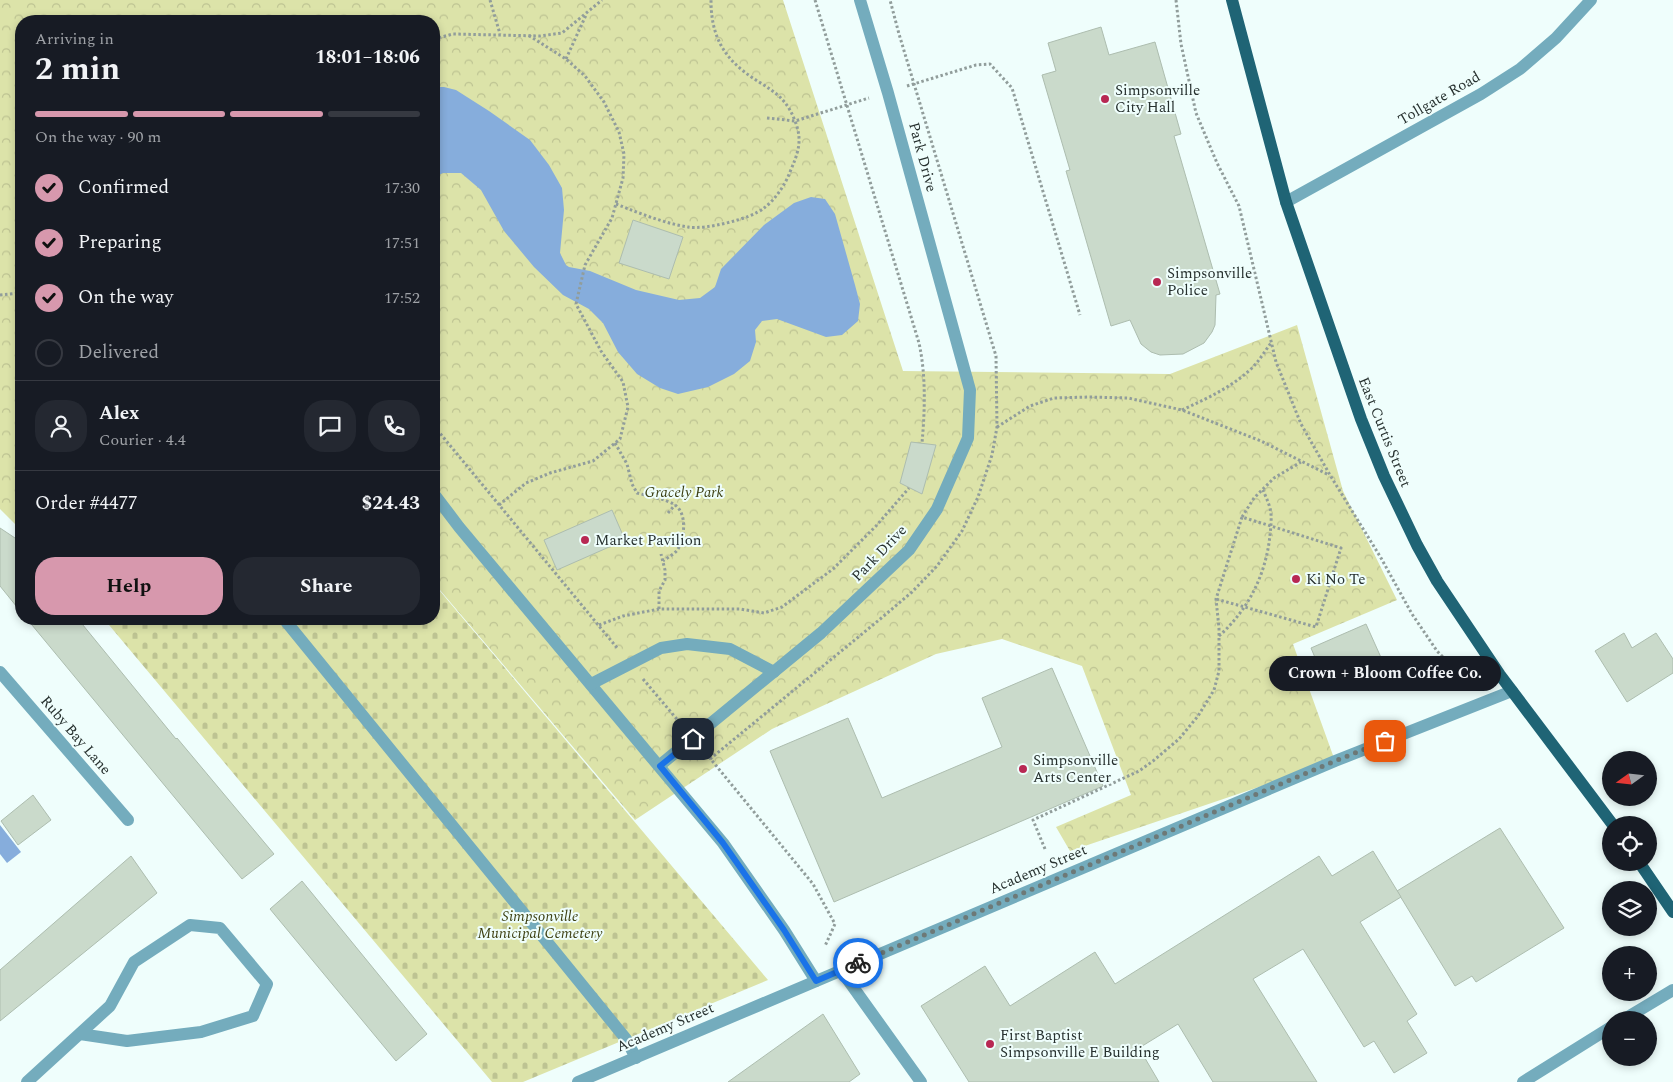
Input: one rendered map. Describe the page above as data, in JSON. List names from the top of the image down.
{
  "streets": {
    "main road": ["East Curtis Street"],
    "street": [
      "Tollgate Road",
      "Park Drive",
      "Ruby Bay Lane",
      "Academy Street"
    ]
  },
  "crossings": [
    ["Tollgate Road", "East Curtis Street"],
    ["East Curtis Street", "Academy Street"]
  ],
  "parks": ["Gracely Park", "Simpsonville Municipal Cemetery"],
  "places": [
    "Simpsonville City Hall",
    "Simpsonville Police",
    "Market Pavilion",
    "Ki No Te",
    "Crown + Bloom Coffee Co.",
    "Simpsonville Arts Center",
    "First Baptist Simpsonville E Building"
  ],
  "north": "left",
  "page": {
    "heading": ["2 min", "Arriving in", "18:01–18:06"],
    "panel": [
      "Alex",
      "Courier · 4.4",
      "Order #4477",
      "$24.43"
    ],
    "bar": "On the way · 90 m",
    "list": [
      ["Confirmed", "17:30"],
      ["Preparing", "17:51"],
      ["On the way", "17:52"],
      "Delivered"
    ],
    "buttons": ["Help", "Share"],
    "bubble": "Crown + Bloom Coffee Co.",
    "map_buttons": ["+", "−"]
  }
}
